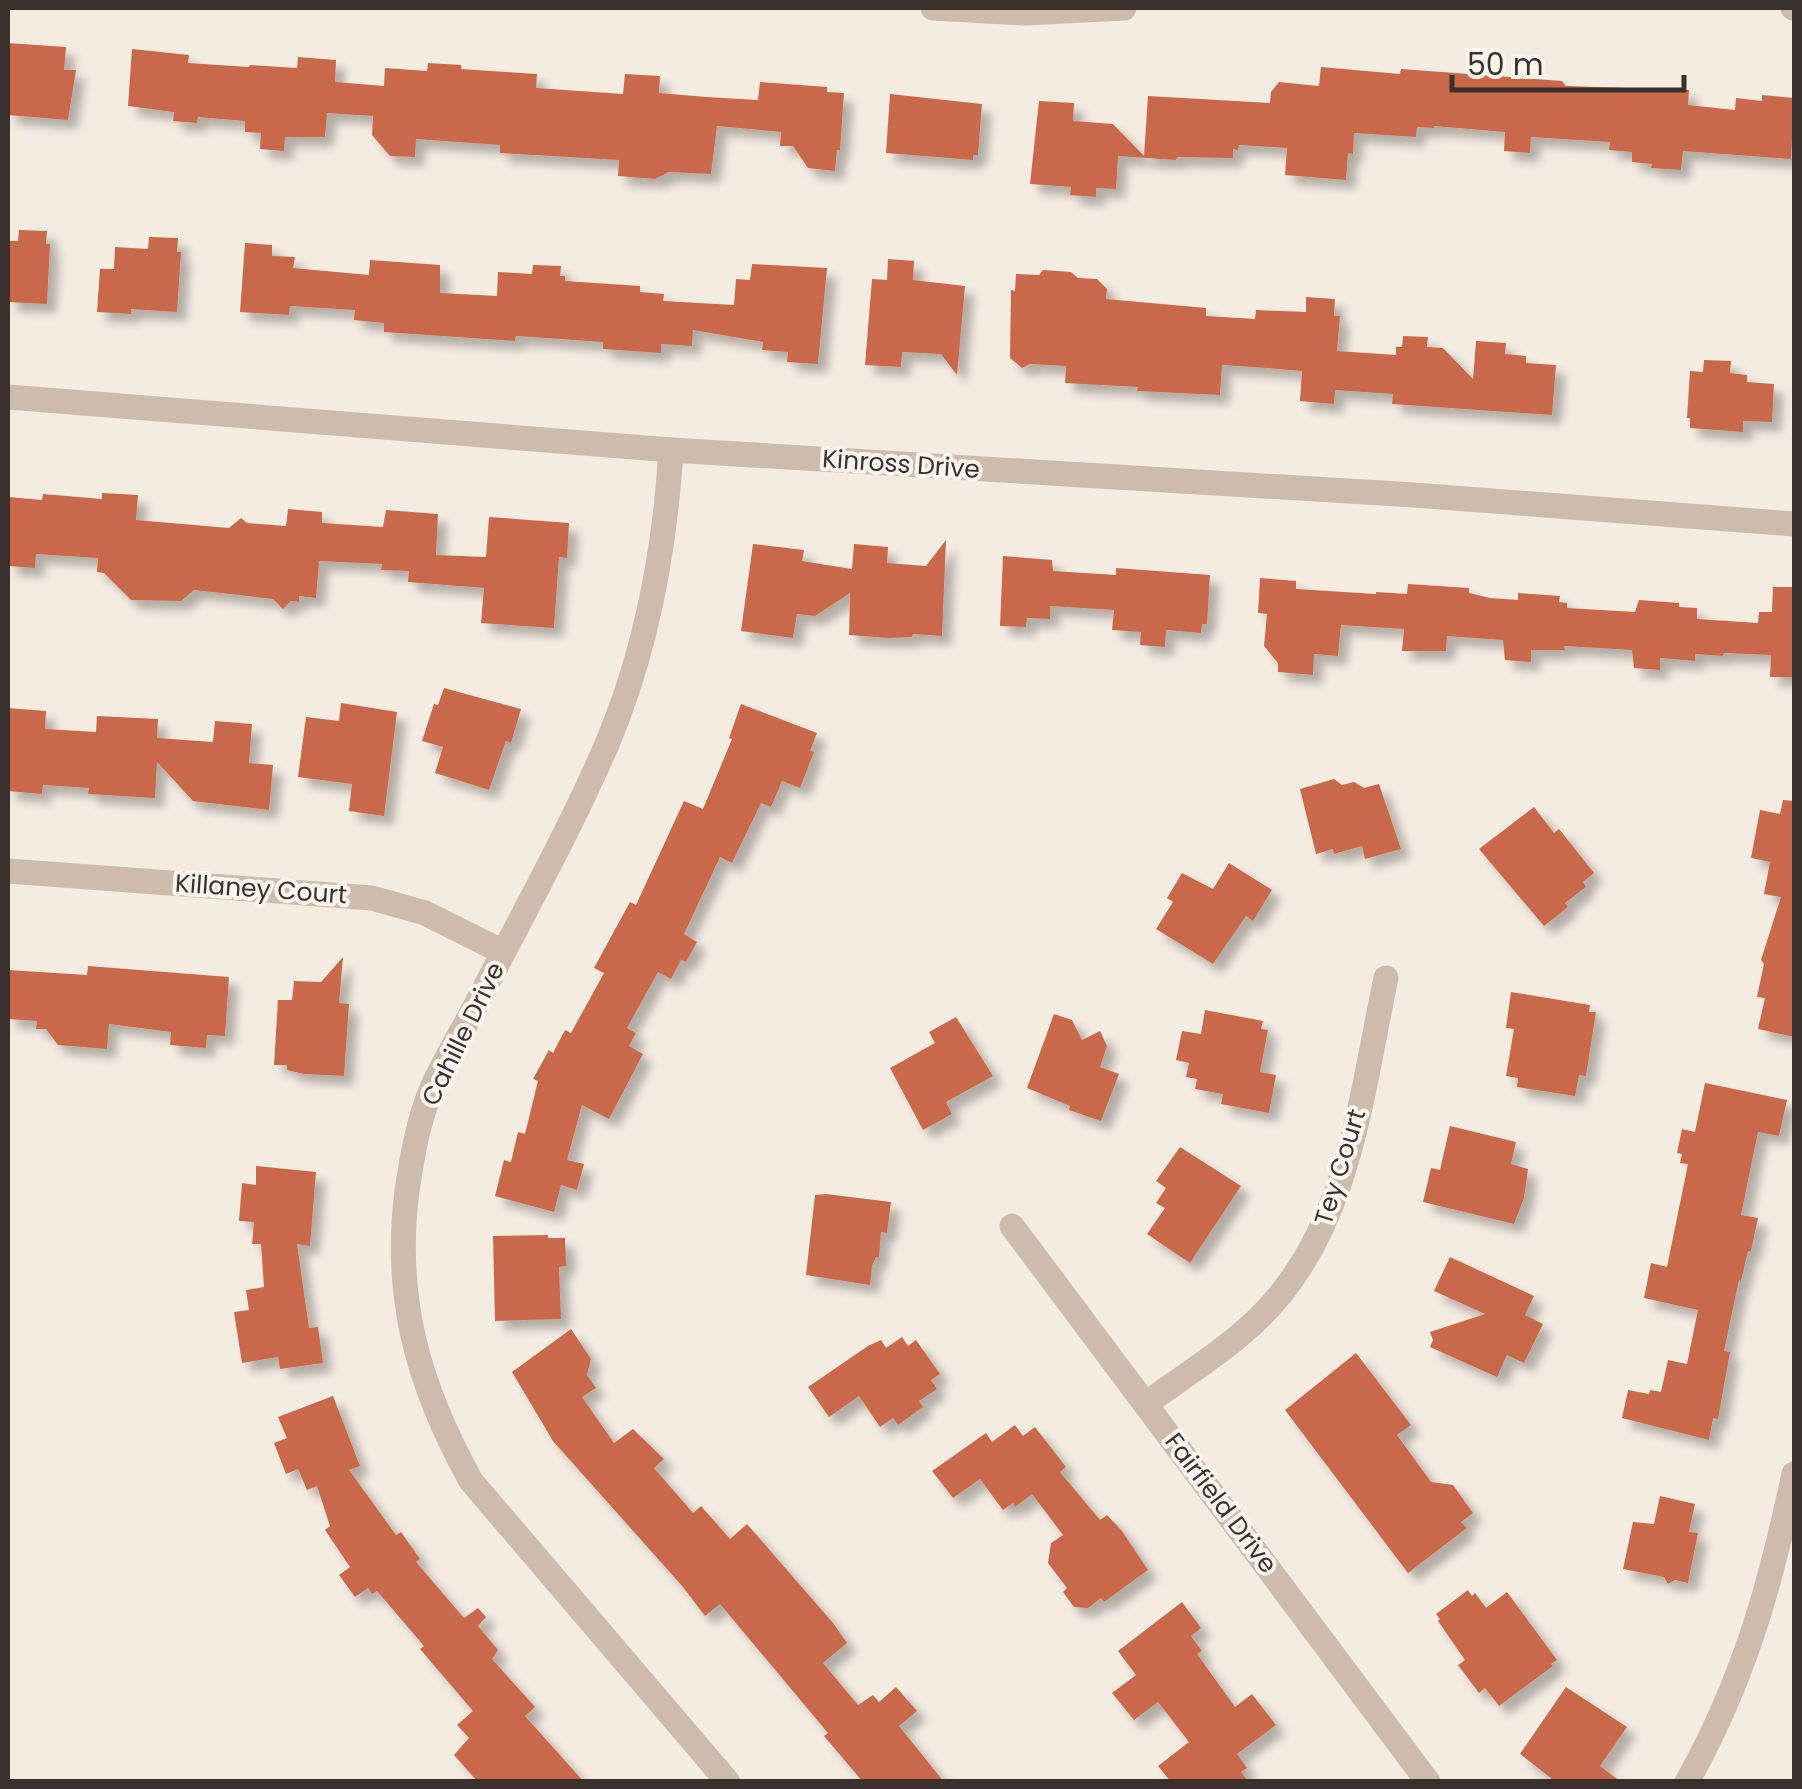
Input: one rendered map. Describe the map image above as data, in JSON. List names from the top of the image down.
{
  "streets": {
    "street": [
      "Kinross Drive",
      "Killaney Court",
      "Cahille Drive",
      "Tey Court",
      "Fairfield Drive"
    ]
  },
  "crossings": [
    ["Kinross Drive", "Cahille Drive"],
    ["Killaney Court", "Cahille Drive"],
    ["Tey Court", "Fairfield Drive"]
  ],
  "scale_bar": "50 m"
}
